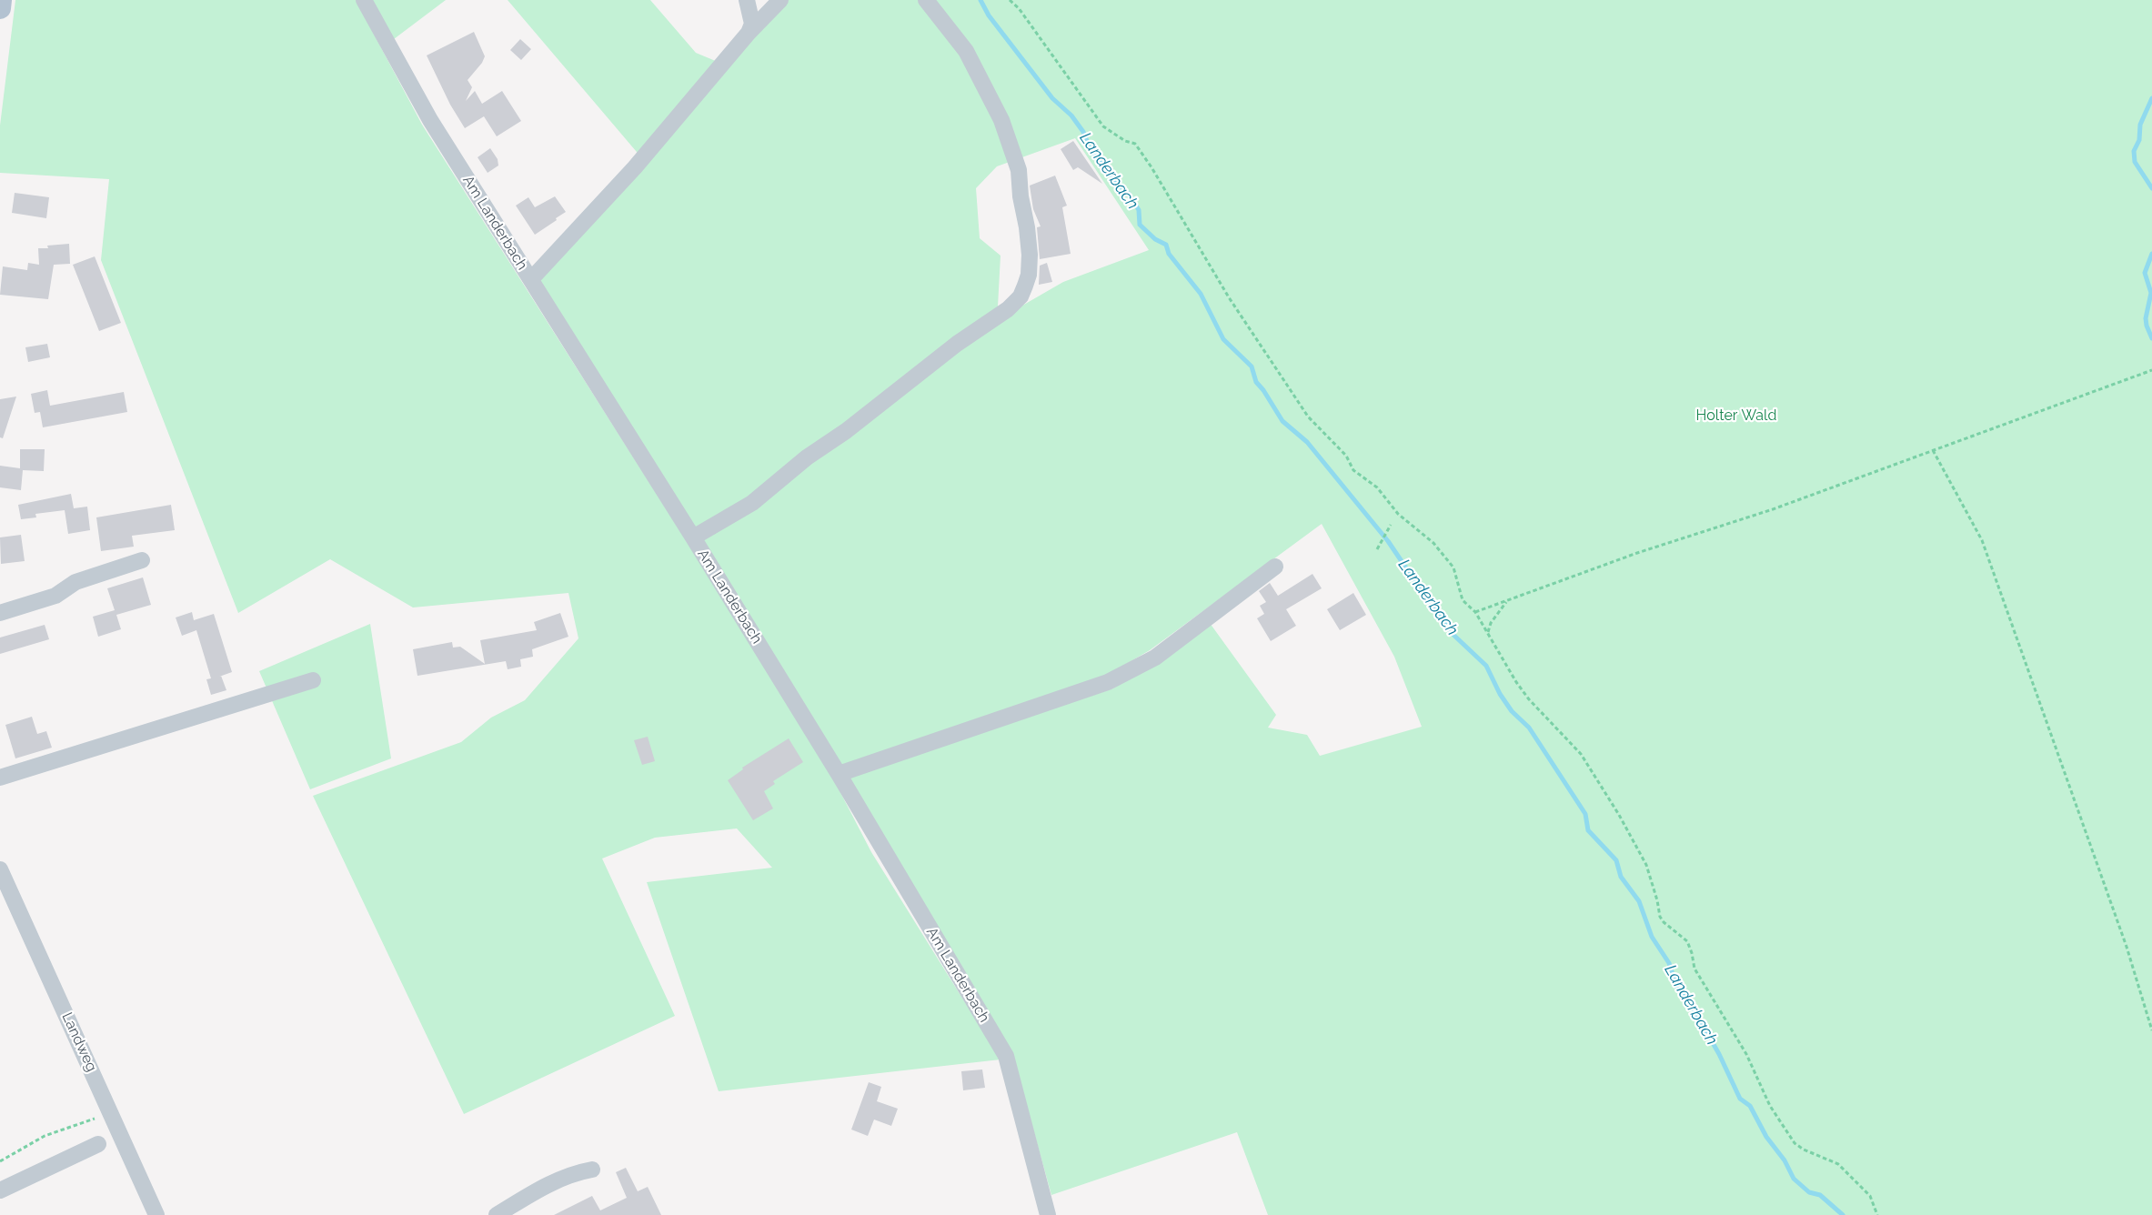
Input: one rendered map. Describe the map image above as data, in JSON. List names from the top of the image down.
{
  "streets": {
    "street": ["Am Landerbach", "Landweg"]
  },
  "water": ["Landerbach"],
  "parks": ["Holter Wald"]
}
